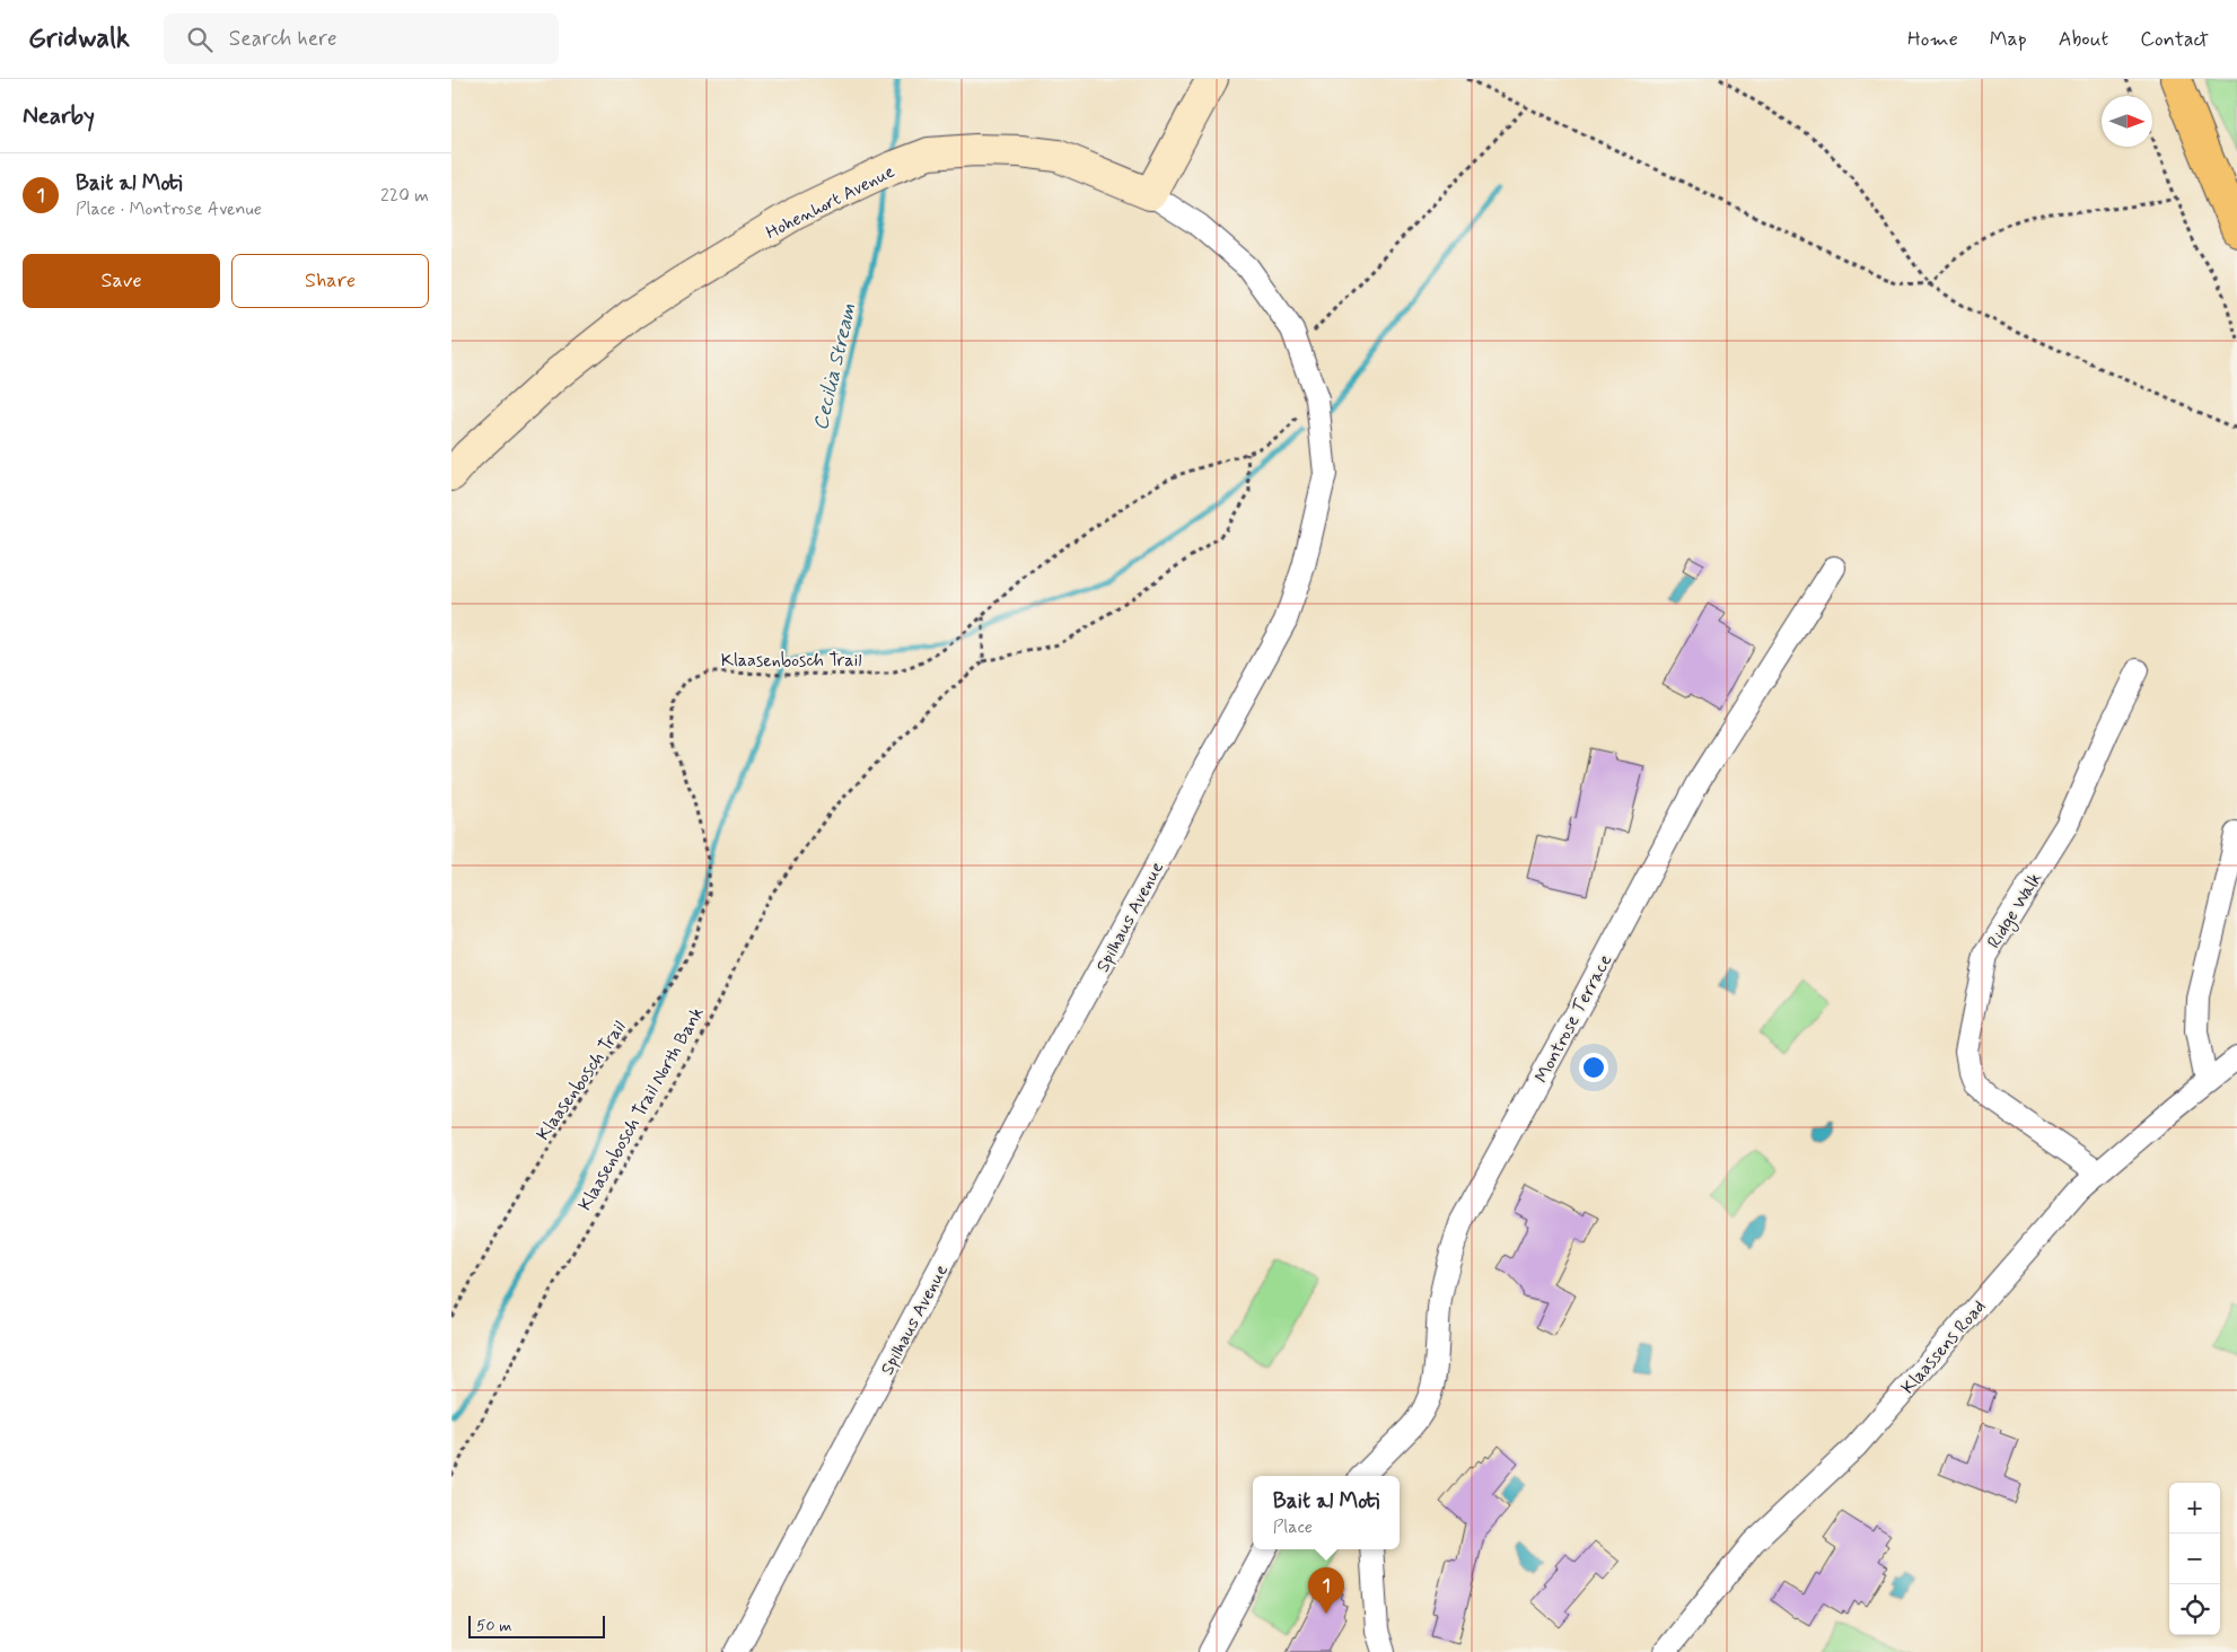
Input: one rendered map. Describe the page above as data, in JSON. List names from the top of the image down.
{
  "streets": {
    "street": [
      "Hohenhort Avenue",
      "Ridge Walk",
      "Spilhaus Avenue",
      "Montrose Terrace",
      "Klaassens Road"
    ],
    "path": ["Klaasenbosch Trail", "Klaasenbosch Trail North Bank"]
  },
  "crossings": [
    ["Hohenhort Avenue", "Spilhaus Avenue"],
    ["Ridge Walk", "Klaassens Road"]
  ],
  "water": ["Cecilia Stream"],
  "scale_bar": "50 m",
  "north": "right",
  "page": {
    "header": "Gridwalk",
    "search": "Search here",
    "nav": [
      "Home",
      "Map",
      "About",
      "Contact"
    ],
    "heading": "Nearby",
    "list": [
      {
        "mark": "1",
        "name": "Bait al Moti",
        "note": "Place · Montrose Avenue",
        "value": "220 m"
      }
    ],
    "buttons": ["Save", "Share"],
    "popup": ["Bait al Moti", "Place"],
    "map_buttons": ["+", "−"],
    "pins": "1",
    "scale": "50 m"
  }
}
